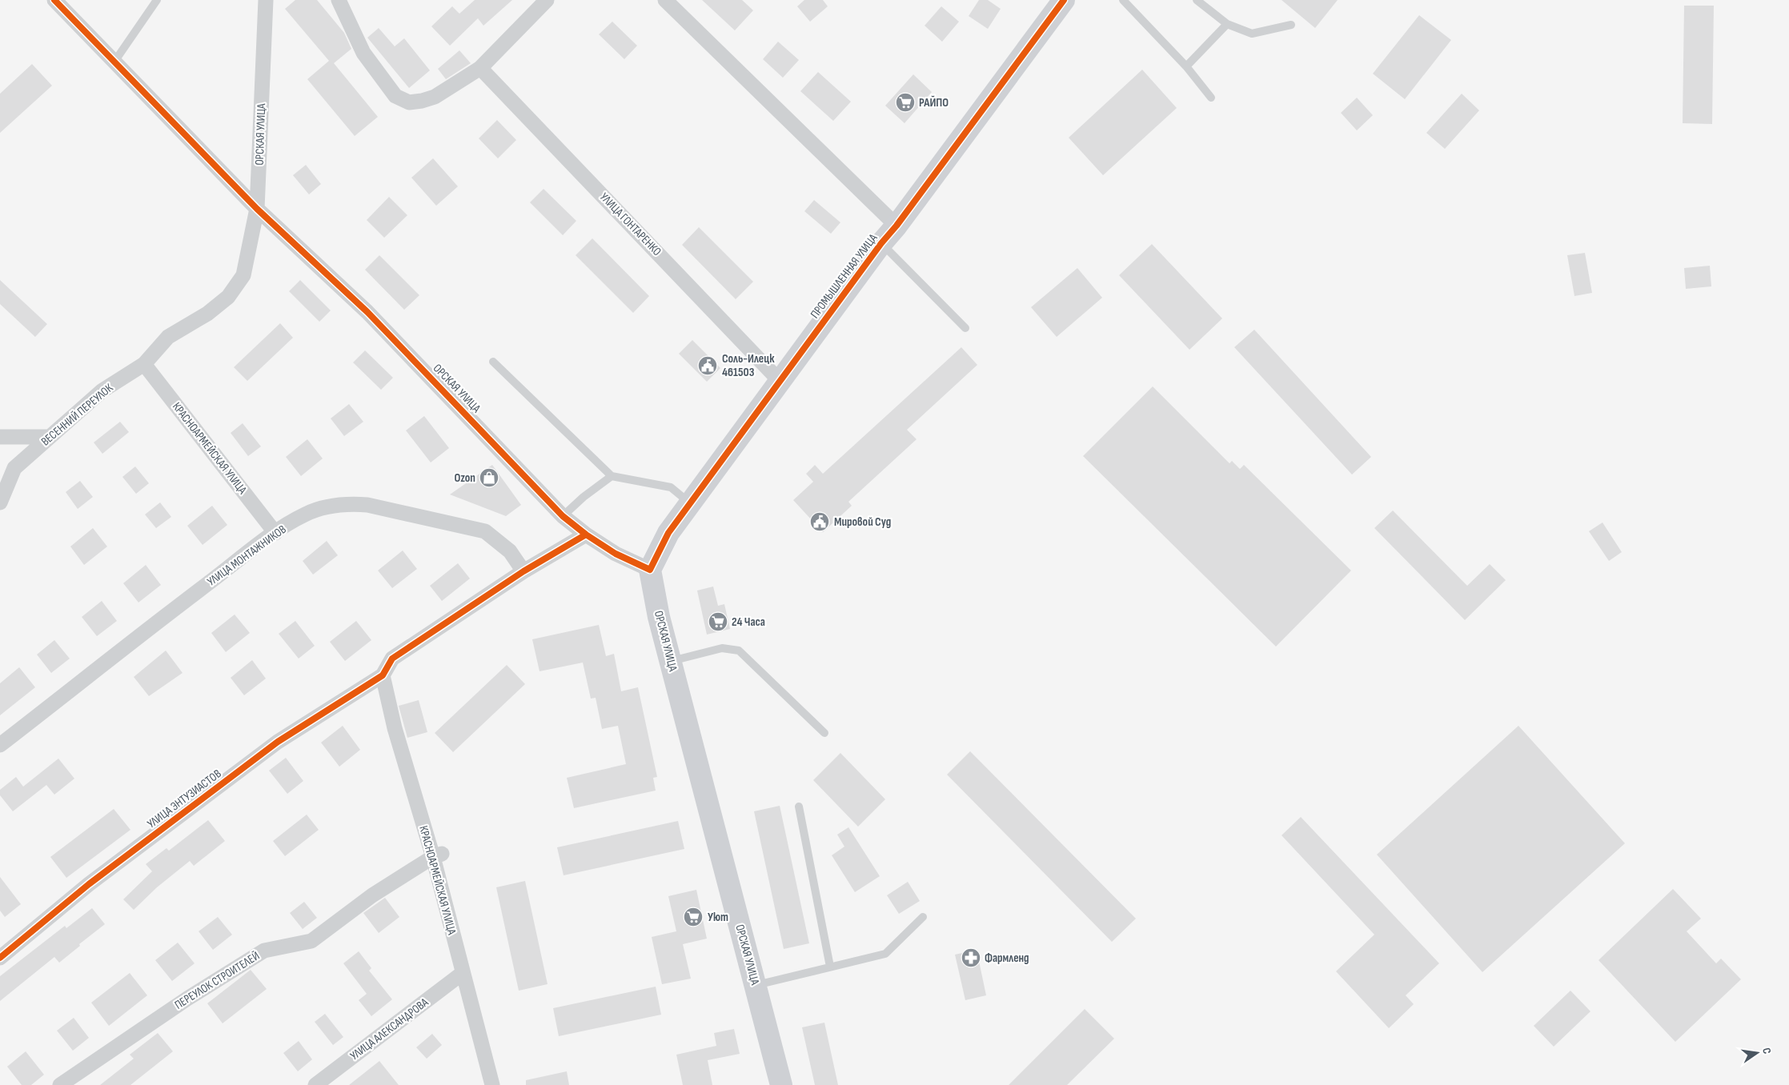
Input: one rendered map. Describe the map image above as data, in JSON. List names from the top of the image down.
{
  "streets": {
    "street": [
      "ОРСКАЯ УЛИЦА",
      "УЛИЦА ГОНТАРЕНКО",
      "ПРОМЫШЛЕННАЯ УЛИЦА",
      "ВЕСЕННИЙ ПЕРЕУЛОК",
      "КРАСНОАРМЕЙСКАЯ УЛИЦА",
      "УЛИЦА МОНТАЖНИКОВ",
      "УЛИЦА ЭНТУЗИАСТОВ",
      "ПЕРЕУЛОК СТРОИТЕЛЕЙ",
      "УЛИЦА АЛЕКСАНДРОВА"
    ]
  },
  "crossings": [
    ["ОРСКАЯ УЛИЦА", "ПРОМЫШЛЕННАЯ УЛИЦА"],
    ["ОРСКАЯ УЛИЦА", "ВЕСЕННИЙ ПЕРЕУЛОК"],
    ["ОРСКАЯ УЛИЦА", "УЛИЦА ЭНТУЗИАСТОВ"],
    ["УЛИЦА ГОНТАРЕНКО", "ПРОМЫШЛЕННАЯ УЛИЦА"],
    ["ВЕСЕННИЙ ПЕРЕУЛОК", "КРАСНОАРМЕЙСКАЯ УЛИЦА"],
    ["КРАСНОАРМЕЙСКАЯ УЛИЦА", "УЛИЦА МОНТАЖНИКОВ"],
    ["КРАСНОАРМЕЙСКАЯ УЛИЦА", "УЛИЦА ЭНТУЗИАСТОВ"],
    ["КРАСНОАРМЕЙСКАЯ УЛИЦА", "ПЕРЕУЛОК СТРОИТЕЛЕЙ"],
    ["КРАСНОАРМЕЙСКАЯ УЛИЦА", "УЛИЦА АЛЕКСАНДРОВА"],
    ["УЛИЦА МОНТАЖНИКОВ", "УЛИЦА ЭНТУЗИАСТОВ"]
  ],
  "places": {
    "supermarket": ["РАЙПО", "24 Часа", "Уют"],
    "public building": ["Соль-Илецк 461503", "Мировой Суд"],
    "shop": ["Ozon"],
    "pharmacy": ["Фармленд"]
  },
  "north": "right"
}
